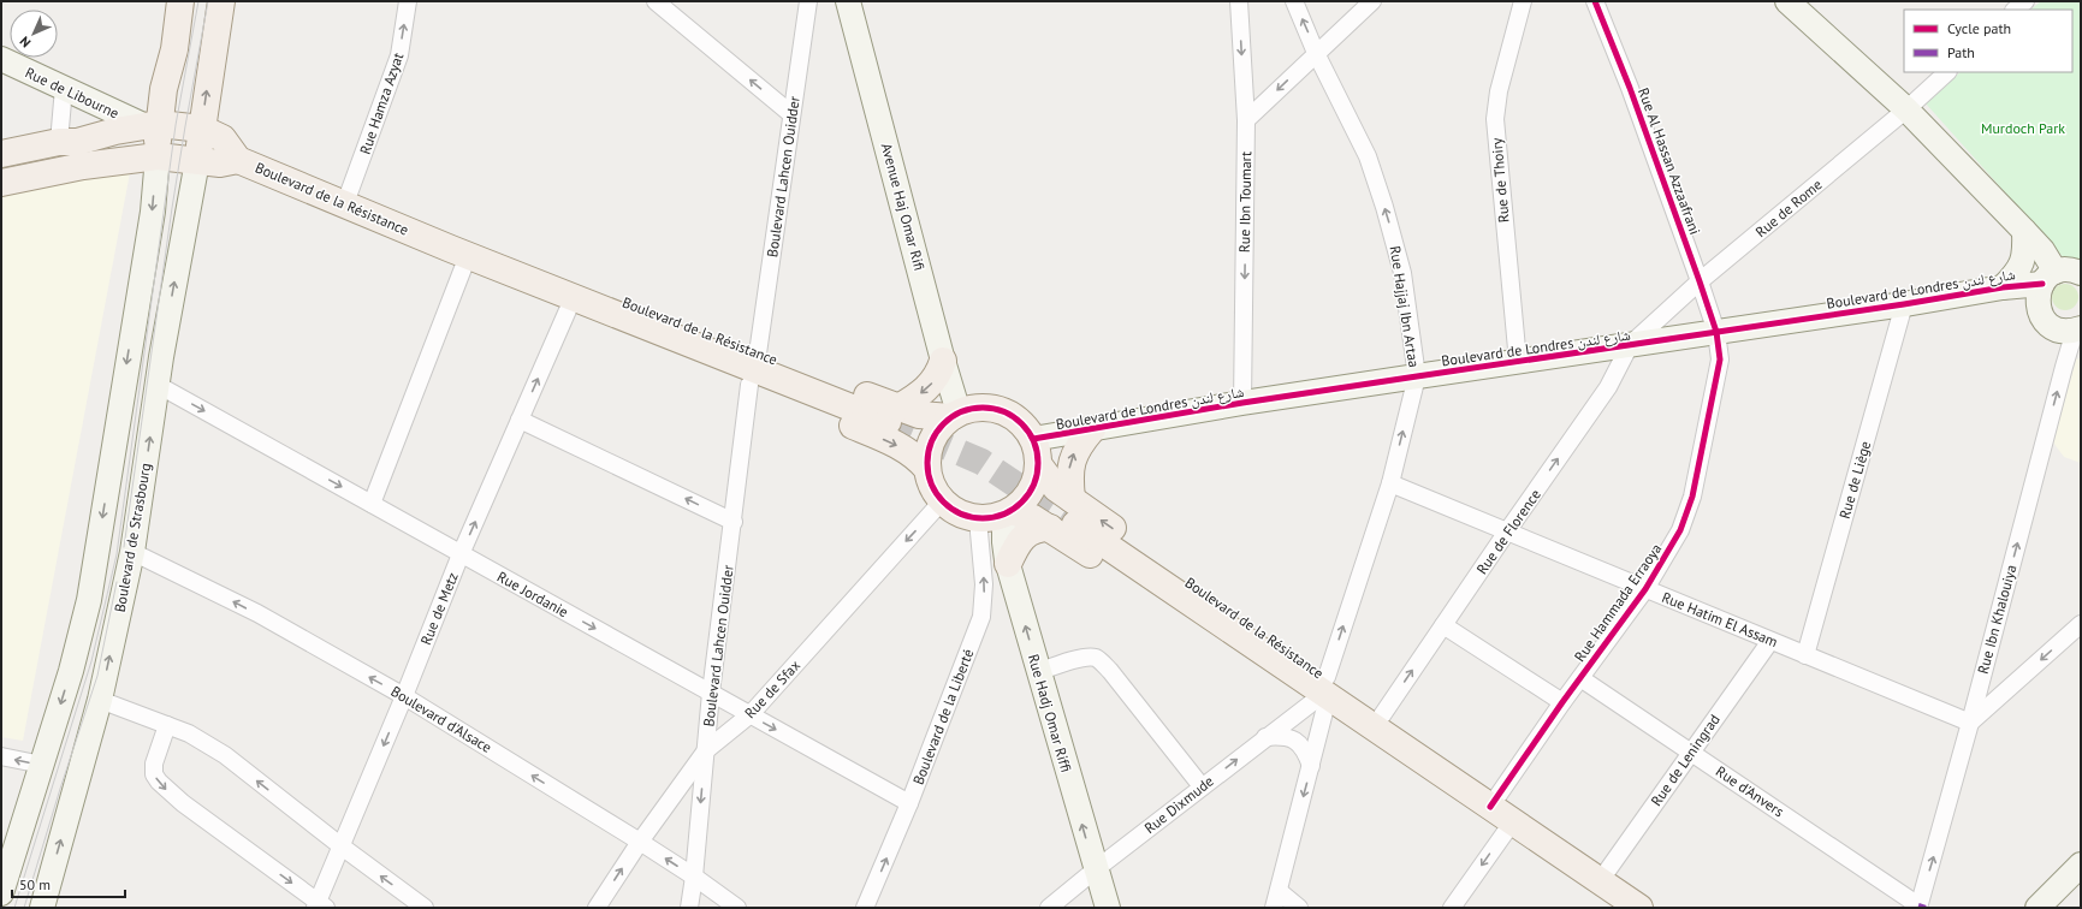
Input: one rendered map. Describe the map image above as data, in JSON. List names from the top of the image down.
{
  "streets": {
    "main road": ["Boulevard de la Résistance"],
    "street": [
      "Rue de Libourne",
      "Rue Hamza Azyat",
      "Rue Al Hassan Azzaafrani",
      "Boulevard Lahcen Ouidder",
      "Rue de Thoiry",
      "Rue Ibn Toumart",
      "Avenue Haj Omar Rifi",
      "Rue de Rome",
      "Boulevard de Londres شارع لندن",
      "Rue Hajjaj Ibn Artaa",
      "Rue de Liège",
      "Rue de Florence",
      "Boulevard de Strasbourg",
      "Rue Jordanie",
      "Rue Hammada Erraoya",
      "Rue de Metz",
      "Rue Hatim El Assam",
      "Rue Ibn Khalouiya",
      "Rue de Sfax",
      "Rue Hadj Omar Riffi",
      "Boulevard de la Liberté",
      "Boulevard d'Alsace",
      "Rue de Leningrad",
      "Rue d'Anvers",
      "Rue Dixmude"
    ]
  },
  "crossings": [
    ["Rue de Libourne", "Boulevard de la Résistance"],
    ["Rue Hamza Azyat", "Boulevard de la Résistance"],
    ["Rue Al Hassan Azzaafrani", "Rue de Rome"],
    ["Rue Al Hassan Azzaafrani", "Boulevard de Londres شارع لندن"],
    ["Rue Al Hassan Azzaafrani", "Rue Hammada Erraoya"],
    ["Boulevard Lahcen Ouidder", "Boulevard de la Résistance"],
    ["Boulevard Lahcen Ouidder", "Rue Jordanie"],
    ["Boulevard Lahcen Ouidder", "Rue de Sfax"],
    ["Boulevard Lahcen Ouidder", "Boulevard d'Alsace"],
    ["Rue de Thoiry", "Boulevard de Londres شارع لندن"],
    ["Boulevard de la Résistance", "Avenue Haj Omar Rifi"],
    ["Boulevard de la Résistance", "Boulevard de Londres شارع لندن"],
    ["Boulevard de la Résistance", "Rue Hajjaj Ibn Artaa"],
    ["Boulevard de la Résistance", "Rue de Florence"],
    ["Boulevard de la Résistance", "Boulevard de Strasbourg"],
    ["Boulevard de la Résistance", "Rue de Metz"],
    ["Boulevard de la Résistance", "Rue de Sfax"],
    ["Boulevard de la Résistance", "Rue Hadj Omar Riffi"],
    ["Boulevard de la Résistance", "Boulevard de la Liberté"],
    ["Boulevard de la Résistance", "Rue Dixmude"],
    ["Rue Ibn Toumart", "Boulevard de Londres شارع لندن"],
    ["Avenue Haj Omar Rifi", "Boulevard de Londres شارع لندن"],
    ["Avenue Haj Omar Rifi", "Rue de Sfax"],
    ["Avenue Haj Omar Rifi", "Rue Hadj Omar Riffi"],
    ["Avenue Haj Omar Rifi", "Boulevard de la Liberté"],
    ["Rue de Rome", "Boulevard de Londres شارع لندن"],
    ["Rue de Rome", "Rue de Florence"],
    ["Boulevard de Londres شارع لندن", "Rue Hajjaj Ibn Artaa"],
    ["Boulevard de Londres شارع لندن", "Rue de Liège"],
    ["Boulevard de Londres شارع لندن", "Rue de Florence"],
    ["Boulevard de Londres شارع لندن", "Rue Hammada Erraoya"],
    ["Boulevard de Londres شارع لندن", "Rue de Sfax"],
    ["Boulevard de Londres شارع لندن", "Rue Hadj Omar Riffi"],
    ["Boulevard de Londres شارع لندن", "Boulevard de la Liberté"],
    ["Rue Hajjaj Ibn Artaa", "Rue Hatim El Assam"],
    ["Rue de Liège", "Rue Hatim El Assam"],
    ["Rue de Florence", "Rue Hatim El Assam"],
    ["Boulevard de Strasbourg", "Rue Jordanie"],
    ["Boulevard de Strasbourg", "Boulevard d'Alsace"],
    ["Rue Jordanie", "Rue de Metz"],
    ["Rue Jordanie", "Rue de Sfax"],
    ["Rue Jordanie", "Boulevard de la Liberté"],
    ["Rue Hammada Erraoya", "Rue Hatim El Assam"],
    ["Rue Hammada Erraoya", "Rue d'Anvers"],
    ["Rue de Metz", "Boulevard d'Alsace"],
    ["Rue Hatim El Assam", "Rue Ibn Khalouiya"],
    ["Rue Hatim El Assam", "Rue de Leningrad"],
    ["Rue Ibn Khalouiya", "Rue d'Anvers"],
    ["Rue de Sfax", "Rue Hadj Omar Riffi"],
    ["Rue de Sfax", "Boulevard de la Liberté"],
    ["Rue de Sfax", "Boulevard d'Alsace"],
    ["Rue Hadj Omar Riffi", "Boulevard de la Liberté"],
    ["Rue Hadj Omar Riffi", "Rue Dixmude"],
    ["Rue de Leningrad", "Rue d'Anvers"]
  ],
  "one_way": [
    "Rue Hamza Azyat",
    "Rue Ibn Toumart",
    "Rue Hajjaj Ibn Artaa",
    "Rue de Florence",
    "Rue Jordanie",
    "Rue Ibn Khalouiya",
    "Rue Hadj Omar Riffi",
    "Boulevard de la Liberté"
  ],
  "parks": ["Murdoch Park"],
  "legend": ["Cycle path", "Path"],
  "scale_bar": "50 m",
  "north": "bottom left"
}
